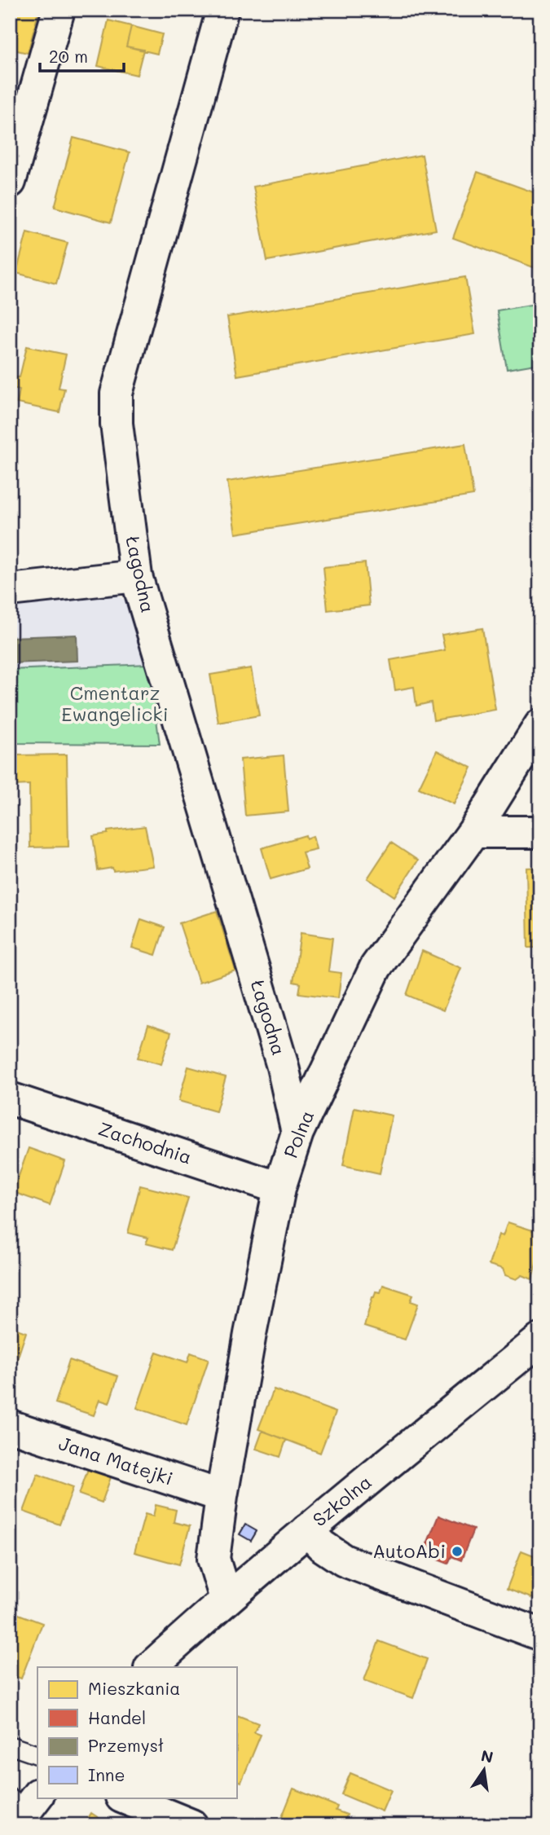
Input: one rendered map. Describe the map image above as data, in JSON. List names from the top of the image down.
{
  "streets": {
    "street": [
      "Łagodna",
      "Polna",
      "Zachodnia",
      "Jana Matejki",
      "Szkolna"
    ]
  },
  "crossings": [
    ["Łagodna", "Polna"],
    ["Polna", "Zachodnia"],
    ["Polna", "Jana Matejki"],
    ["Polna", "Szkolna"]
  ],
  "parks": ["Cmentarz Ewangelicki"],
  "places": ["AutoAbi"],
  "legend": [
    "Mieszkania",
    "Handel",
    "Przemysł",
    "Inne"
  ],
  "scale_bar": "20 m",
  "north": "top"
}
